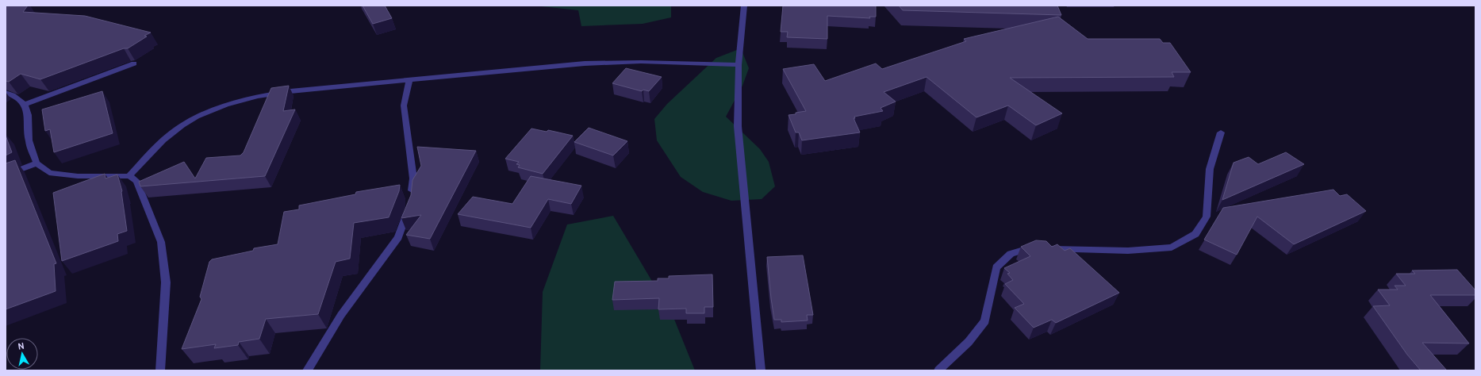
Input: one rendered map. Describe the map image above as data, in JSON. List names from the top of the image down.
{
  "north": "top"
}
